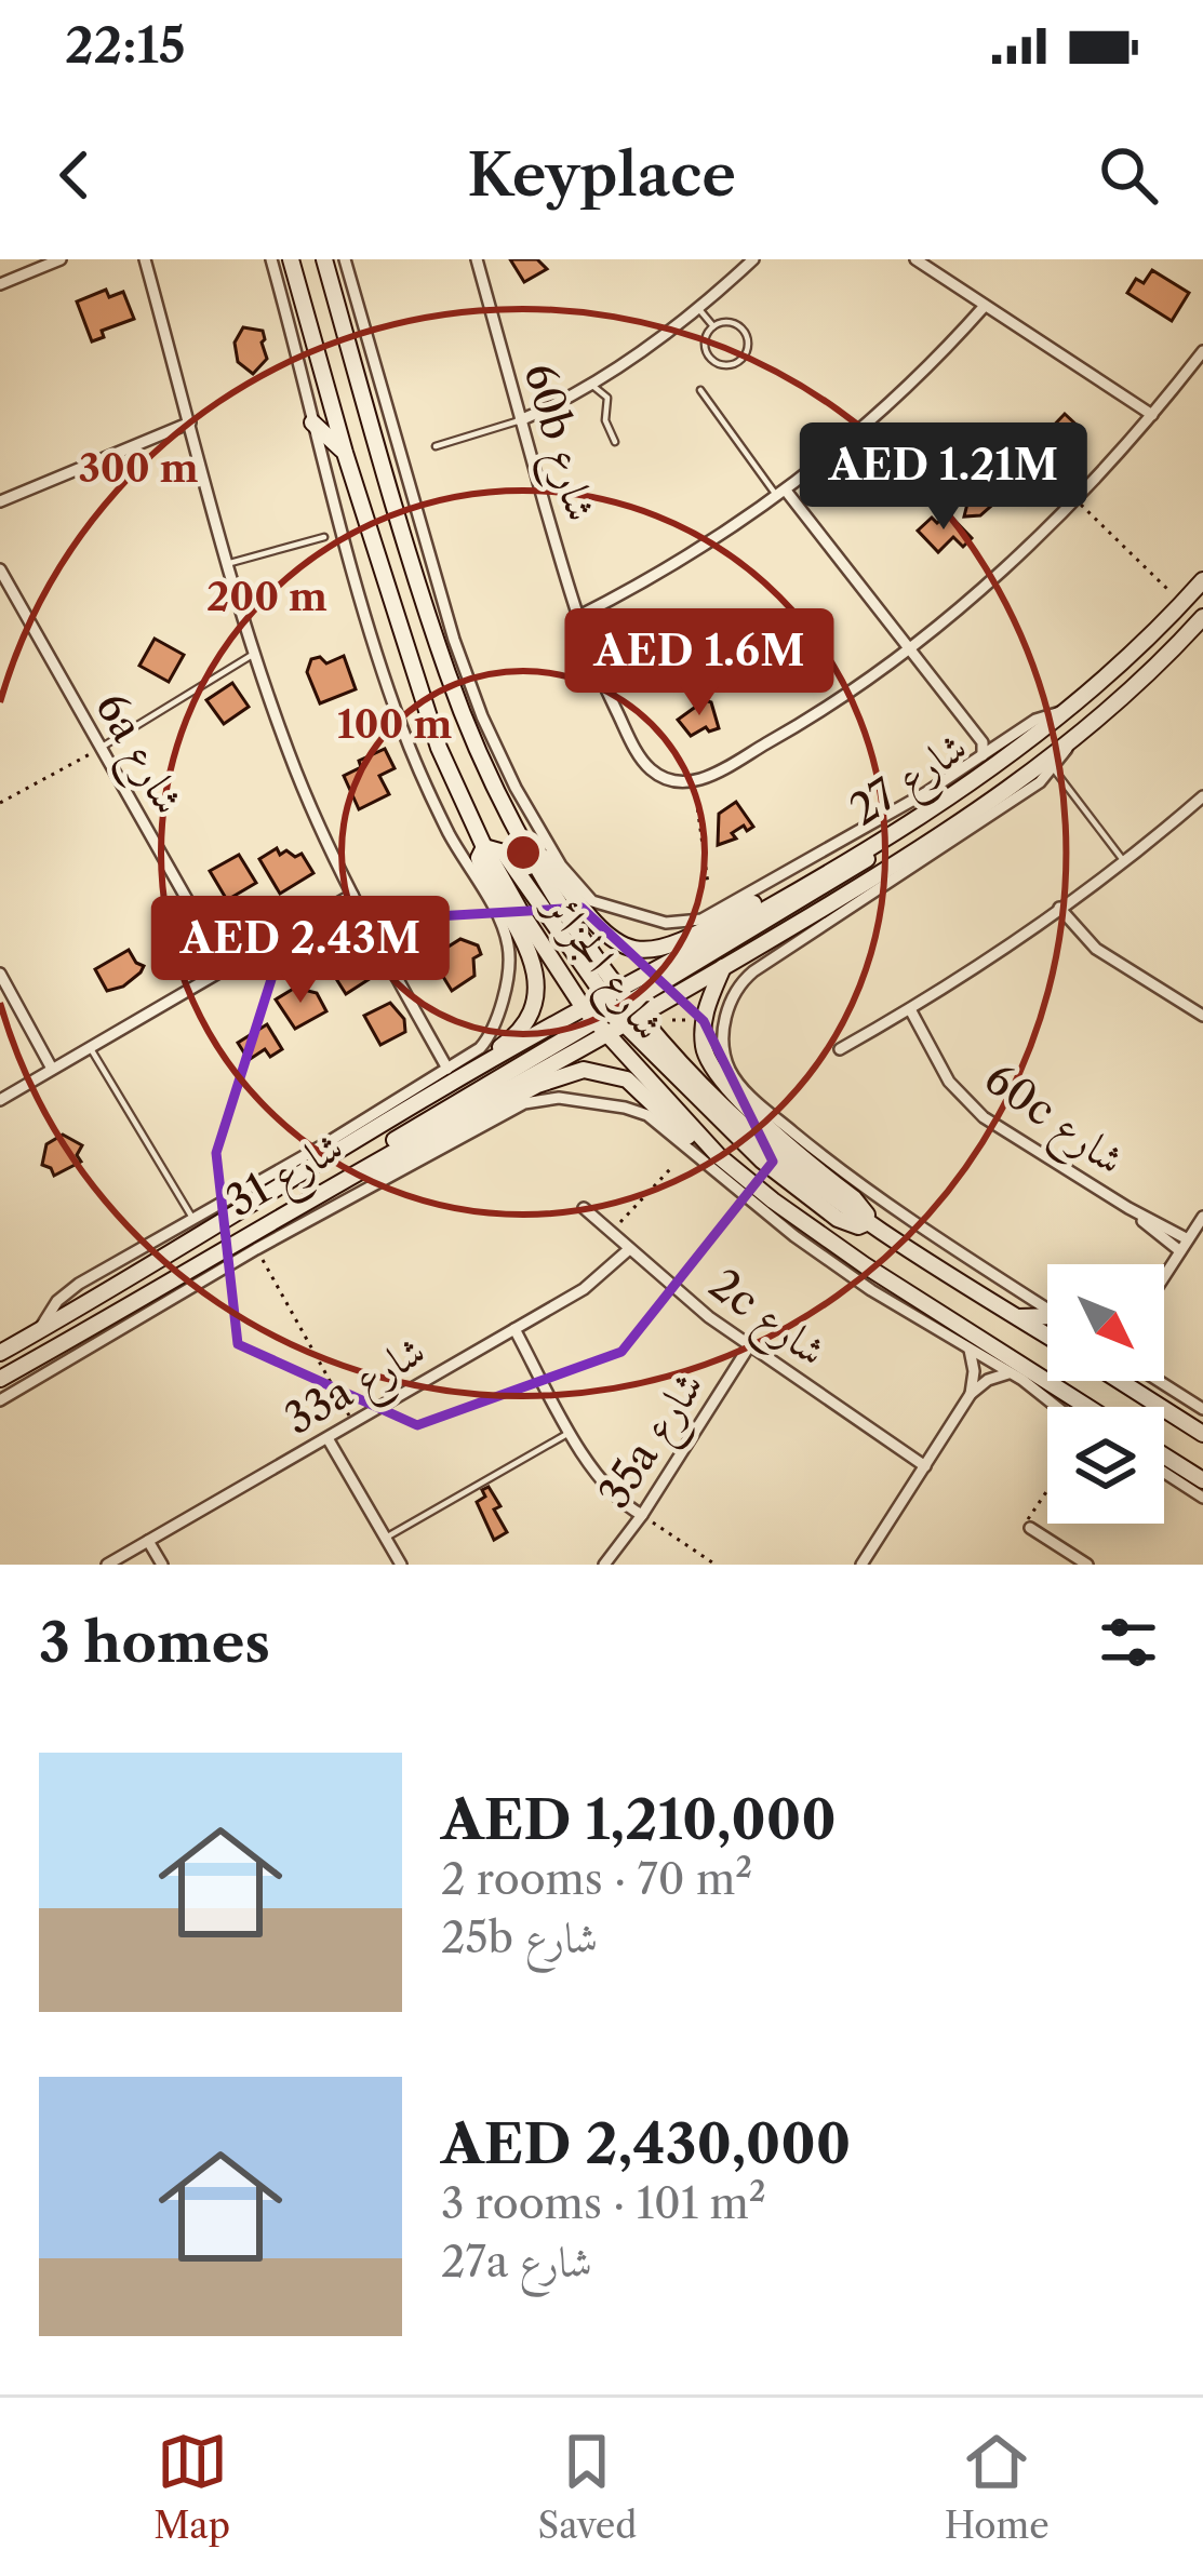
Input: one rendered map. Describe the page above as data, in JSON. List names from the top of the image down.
{
  "streets": {
    "main road": ["شارع 27", "شارع الجزائر", "شارع 31"],
    "street": [
      "60b شارع",
      "6a شارع",
      "60c شارع",
      "2c شارع",
      "33a شارع",
      "35a شارع"
    ]
  },
  "crossings": [
    ["شارع 27", "شارع الجزائر"],
    ["شارع 27", "شارع 31"],
    ["شارع الجزائر", "شارع 31"],
    ["2c شارع", "33a شارع"],
    ["2c شارع", "35a شارع"]
  ],
  "north": "bottom right",
  "page": {
    "status": "22:15",
    "header": "Keyplace",
    "price": ["AED 1.21M", "AED 1.6M", "AED 2.43M"],
    "heading": "3 homes",
    "list": [
      {
        "name": "AED 1,210,000",
        "note": "2 rooms · 70 m² · 25b شارع"
      },
      {
        "name": "AED 2,430,000",
        "note": "3 rooms · 101 m² · 27a شارع"
      }
    ],
    "tabs": ["Map", "Saved", "Home"]
  },
  "rings": ["300 m", "200 m", "100 m"]
}
